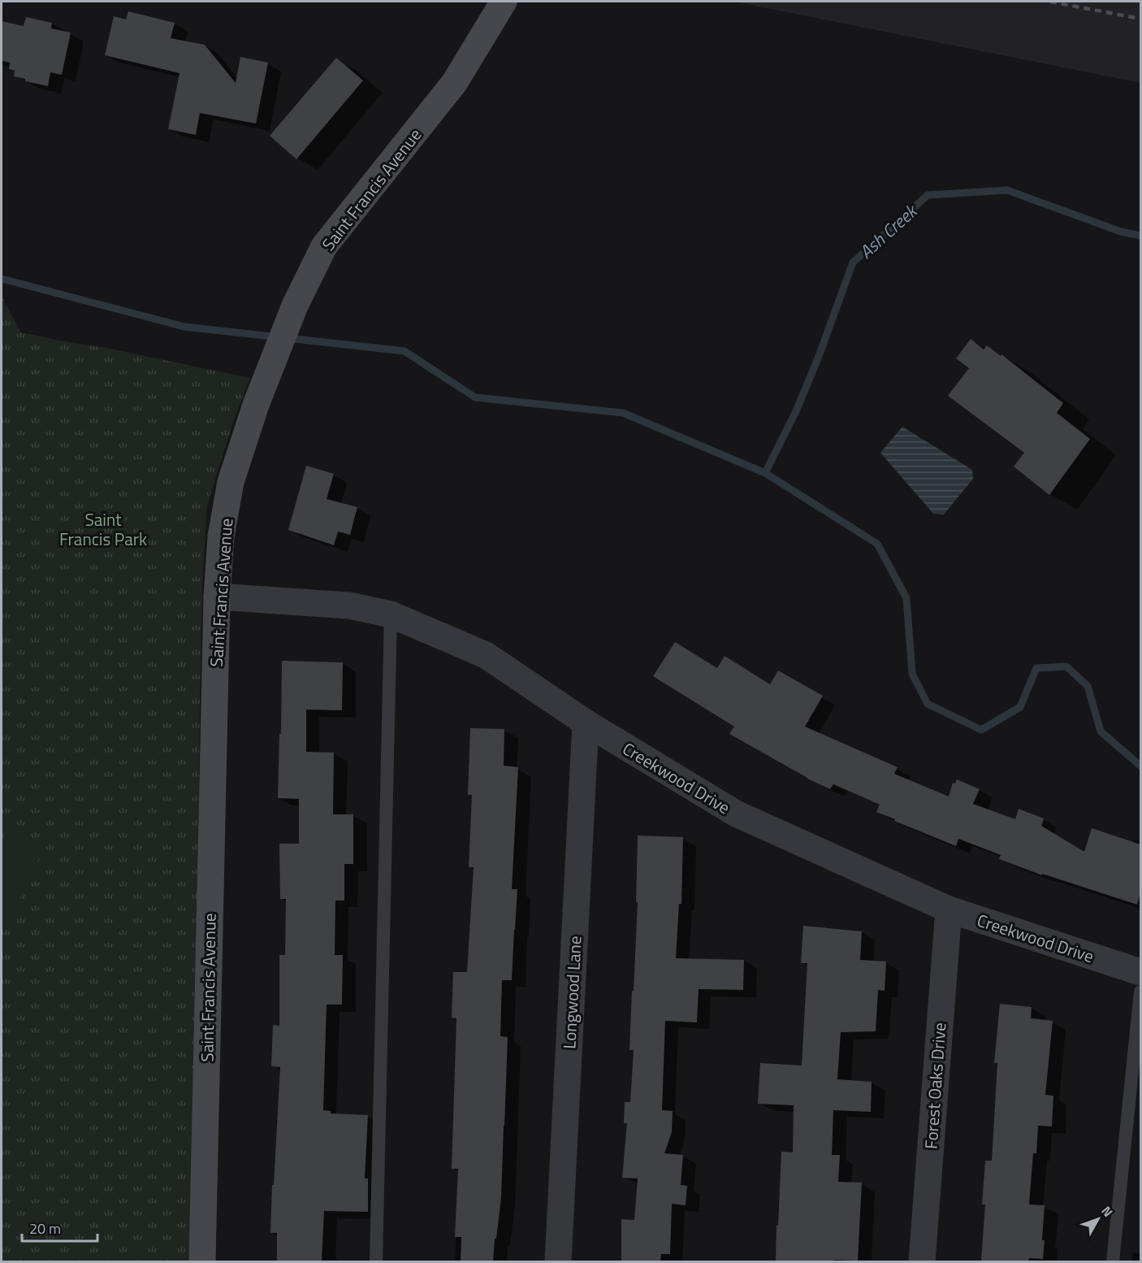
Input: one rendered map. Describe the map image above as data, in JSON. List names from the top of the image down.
{
  "streets": {
    "street": [
      "Saint Francis Avenue",
      "Creekwood Drive",
      "Longwood Lane",
      "Forest Oaks Drive"
    ]
  },
  "crossings": [
    ["Saint Francis Avenue", "Creekwood Drive"],
    ["Creekwood Drive", "Longwood Lane"],
    ["Creekwood Drive", "Forest Oaks Drive"]
  ],
  "water": ["Ash Creek"],
  "parks": ["Saint Francis Park"],
  "scale_bar": "20 m",
  "north": "top right"
}
